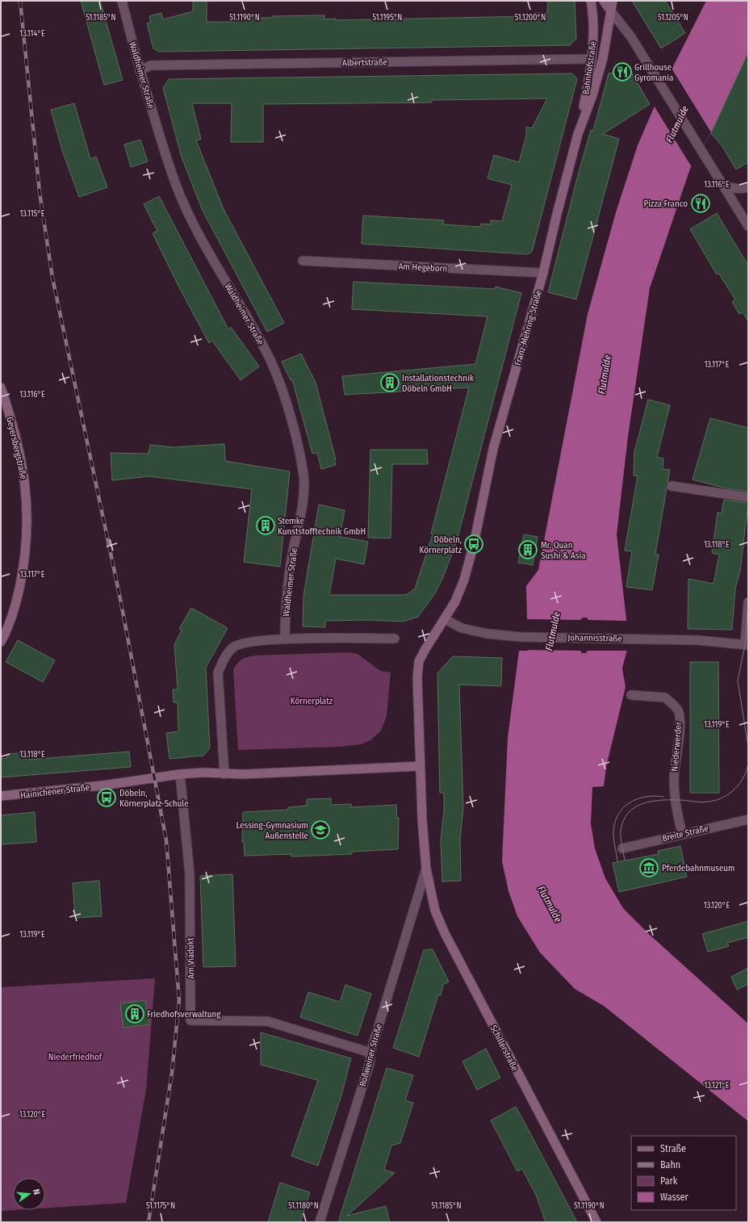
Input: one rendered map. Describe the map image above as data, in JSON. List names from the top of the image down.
{
  "streets": {
    "main road": [
      "Bahnhofstraße",
      "Franz-Mehring-Straße",
      "Geyersbergstraße",
      "Hainichener Straße",
      "Schillerstraße"
    ],
    "street": [
      "Albertstraße",
      "Waldheimer Straße",
      "Am Hegeborn",
      "Johannisstraße",
      "Niederwerder",
      "Breite Straße",
      "Am Viadukt",
      "Roßweiner Straße"
    ]
  },
  "crossings": [
    ["Albertstraße", "Bahnhofstraße"],
    ["Albertstraße", "Waldheimer Straße"],
    ["Bahnhofstraße", "Franz-Mehring-Straße"],
    ["Am Hegeborn", "Franz-Mehring-Straße"],
    ["Franz-Mehring-Straße", "Johannisstraße"],
    ["Niederwerder", "Breite Straße"],
    ["Hainichener Straße", "Am Viadukt"],
    ["Am Viadukt", "Roßweiner Straße"],
    ["Schillerstraße", "Roßweiner Straße"]
  ],
  "water": ["Flutmulde"],
  "parks": ["Körnerplatz", "Niederfriedhof"],
  "places": {
    "restaurant": ["Grillhouse Gyromania", "Pizza Franco"],
    "building": [
      "Installationstechnik Döbeln GmbH",
      "Stemke Kunststofftechnik GmbH",
      "Mr. Quan Sushi & Asia",
      "Friedhofsverwaltung"
    ],
    "bus stop": ["Döbeln, Körnerplatz", "Döbeln, Körnerplatz-Schule"],
    "school or university": ["Lessing-Gymnasium Außenstelle"],
    "museum": ["Pferdebahnmuseum"]
  },
  "legend": [
    "Straße",
    "Bahn",
    "Park",
    "Wasser"
  ],
  "north": "right",
  "coordinates": [
    "51.1185°N",
    "51.1190°N",
    "51.1195°N",
    "51.1200°N",
    "51.1205°N",
    "13.114°E",
    "13.116°E",
    "13.115°E",
    "13.117°E",
    "13.118°E",
    "13.119°E",
    "13.120°E",
    "13.121°E",
    "51.1175°N",
    "51.1180°N"
  ]
}
